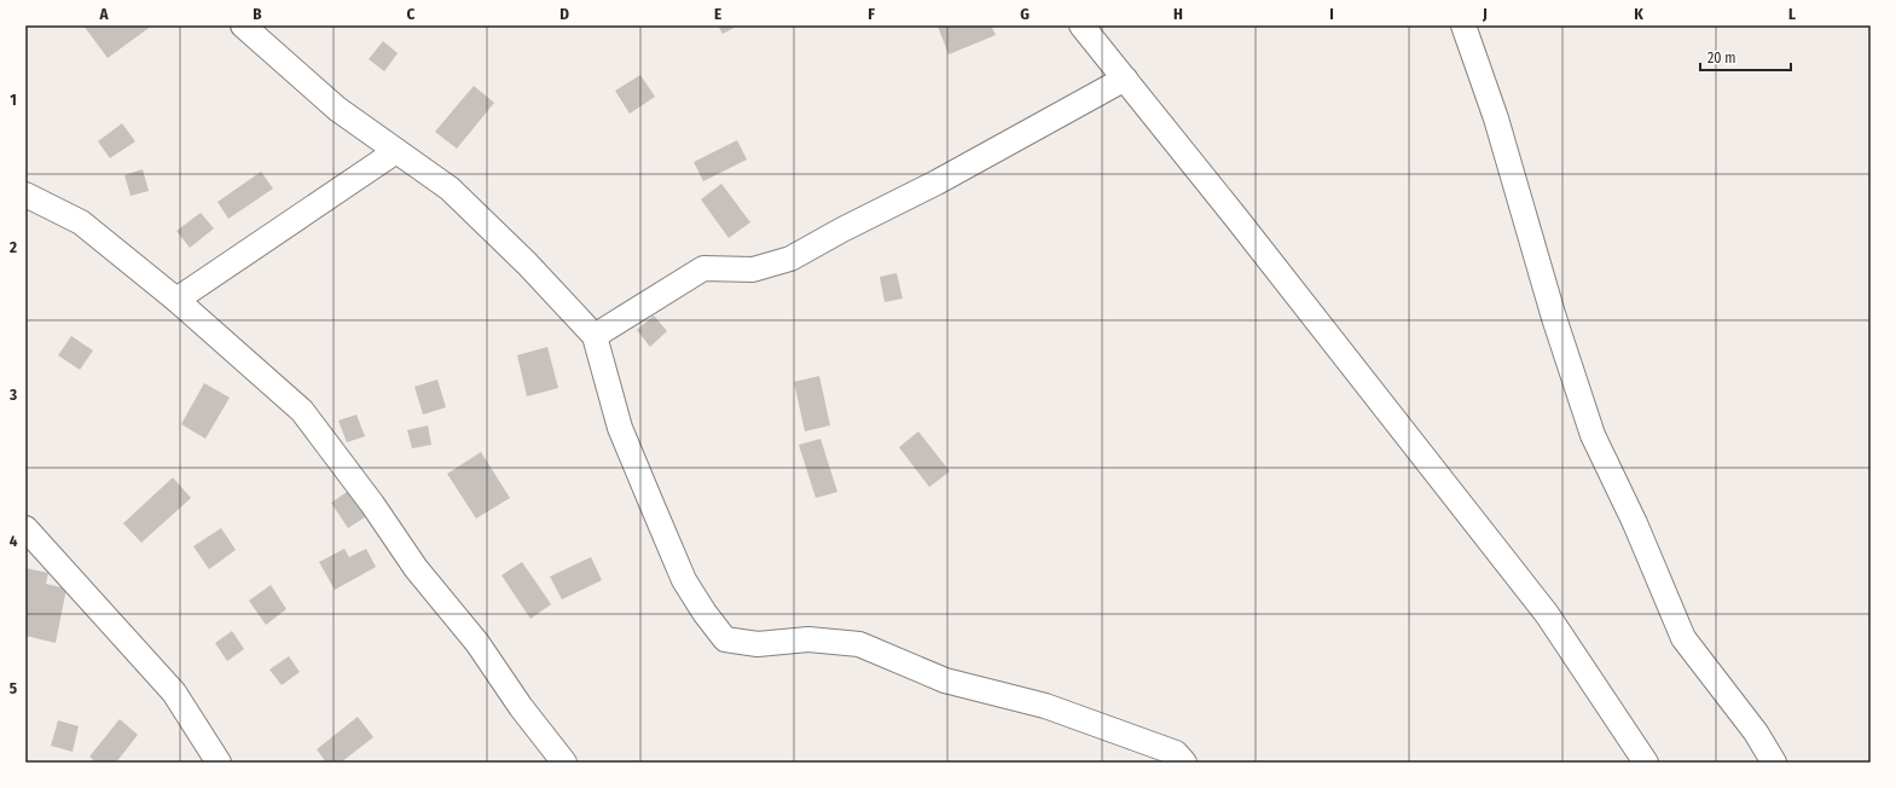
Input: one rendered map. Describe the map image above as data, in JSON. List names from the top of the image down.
{
  "scale_bar": "20 m",
  "grid": {
    "columns": [
      "A",
      "B",
      "C",
      "D",
      "E",
      "F",
      "G",
      "H",
      "I",
      "J",
      "K",
      "L"
    ],
    "rows": [
      "1",
      "2",
      "3",
      "4",
      "5"
    ]
  }
}
